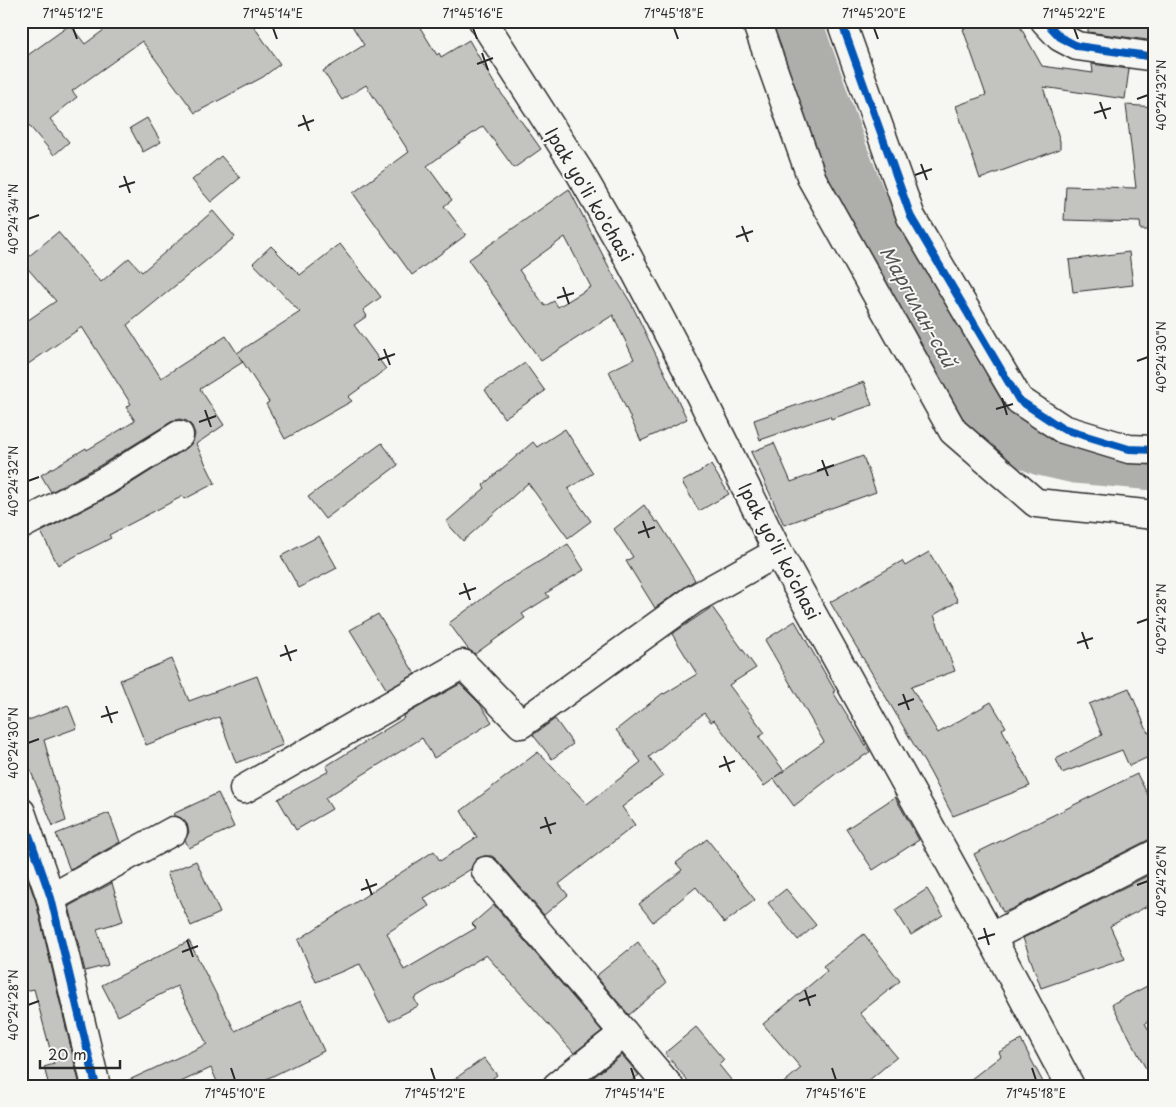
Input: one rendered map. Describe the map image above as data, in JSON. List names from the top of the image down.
{
  "streets": {
    "main road": ["Ipak yo'li ko'chasi"]
  },
  "water": ["Маргилан-сай"],
  "scale_bar": "20 m",
  "coordinates": [
    "71°45'12\"E",
    "71°45'14\"E",
    "71°45'16\"E",
    "71°45'18\"E",
    "71°45'20\"E",
    "71°45'22\"E",
    "40°24'32\"N",
    "40°24'34\"N",
    "40°24'30\"N",
    "40°24'28\"N",
    "40°24'26\"N",
    "71°45'10\"E"
  ]
}
